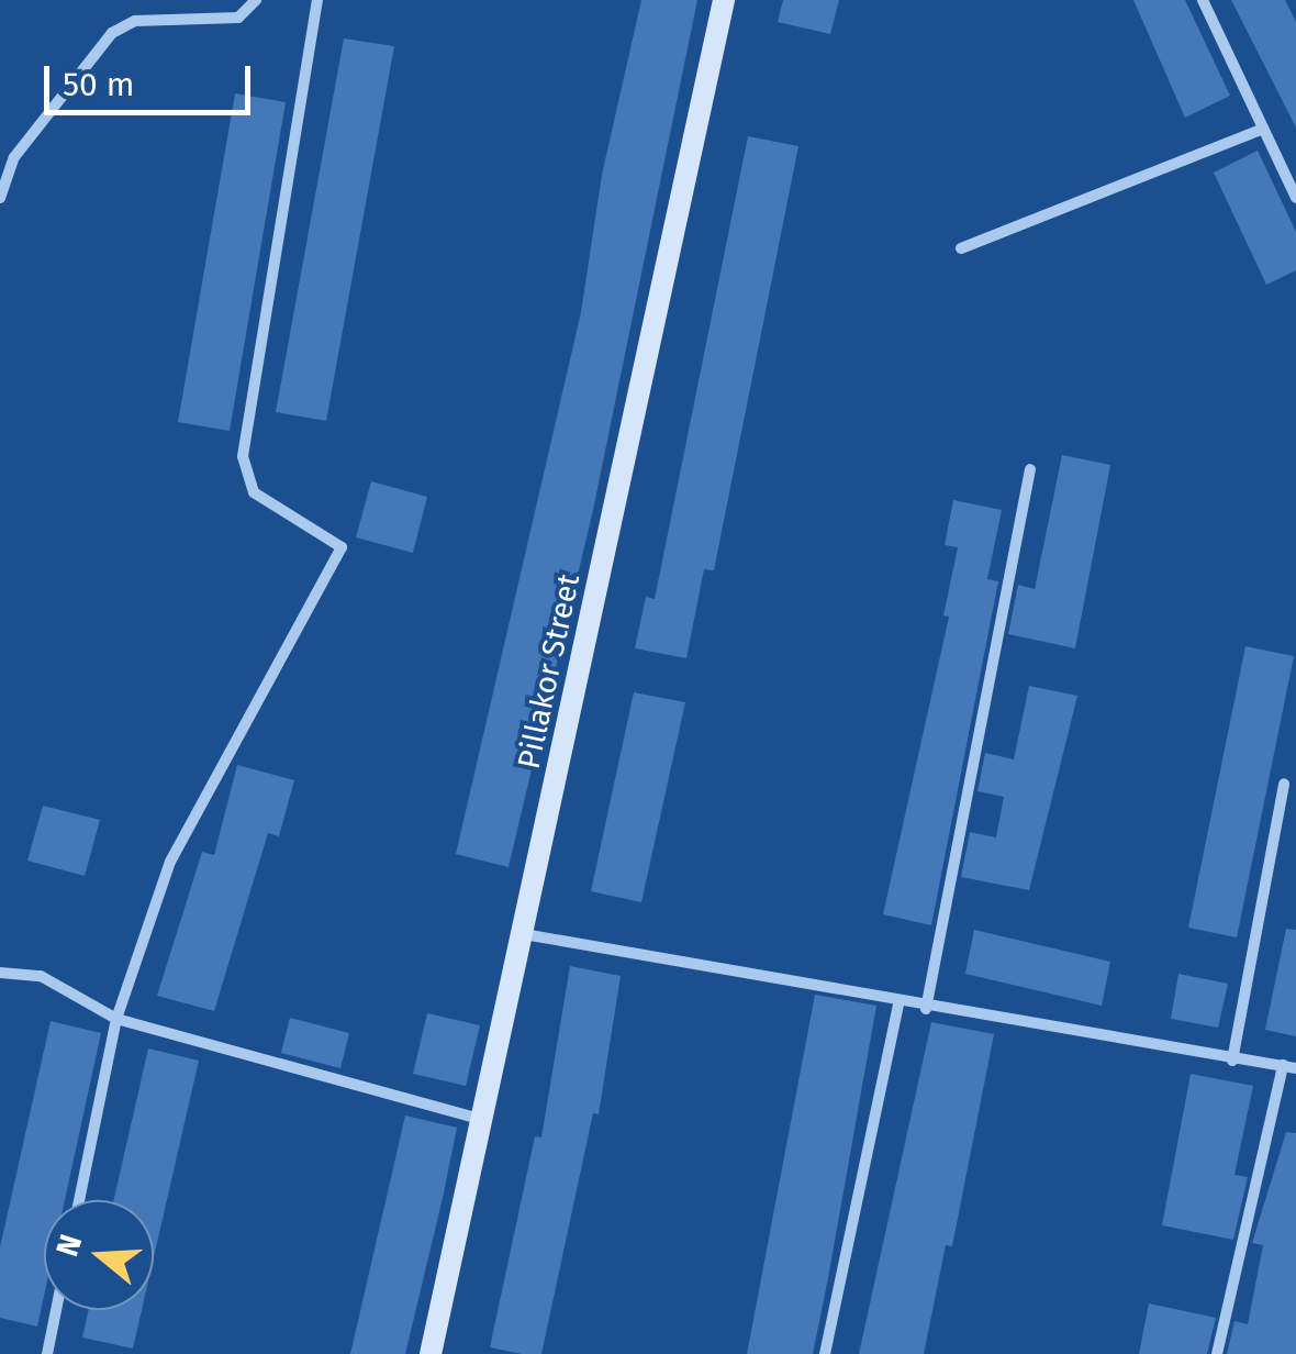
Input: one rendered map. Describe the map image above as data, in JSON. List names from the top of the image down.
{
  "streets": {
    "street": ["Pillakor Street"]
  },
  "scale_bar": "50 m",
  "north": "left"
}
